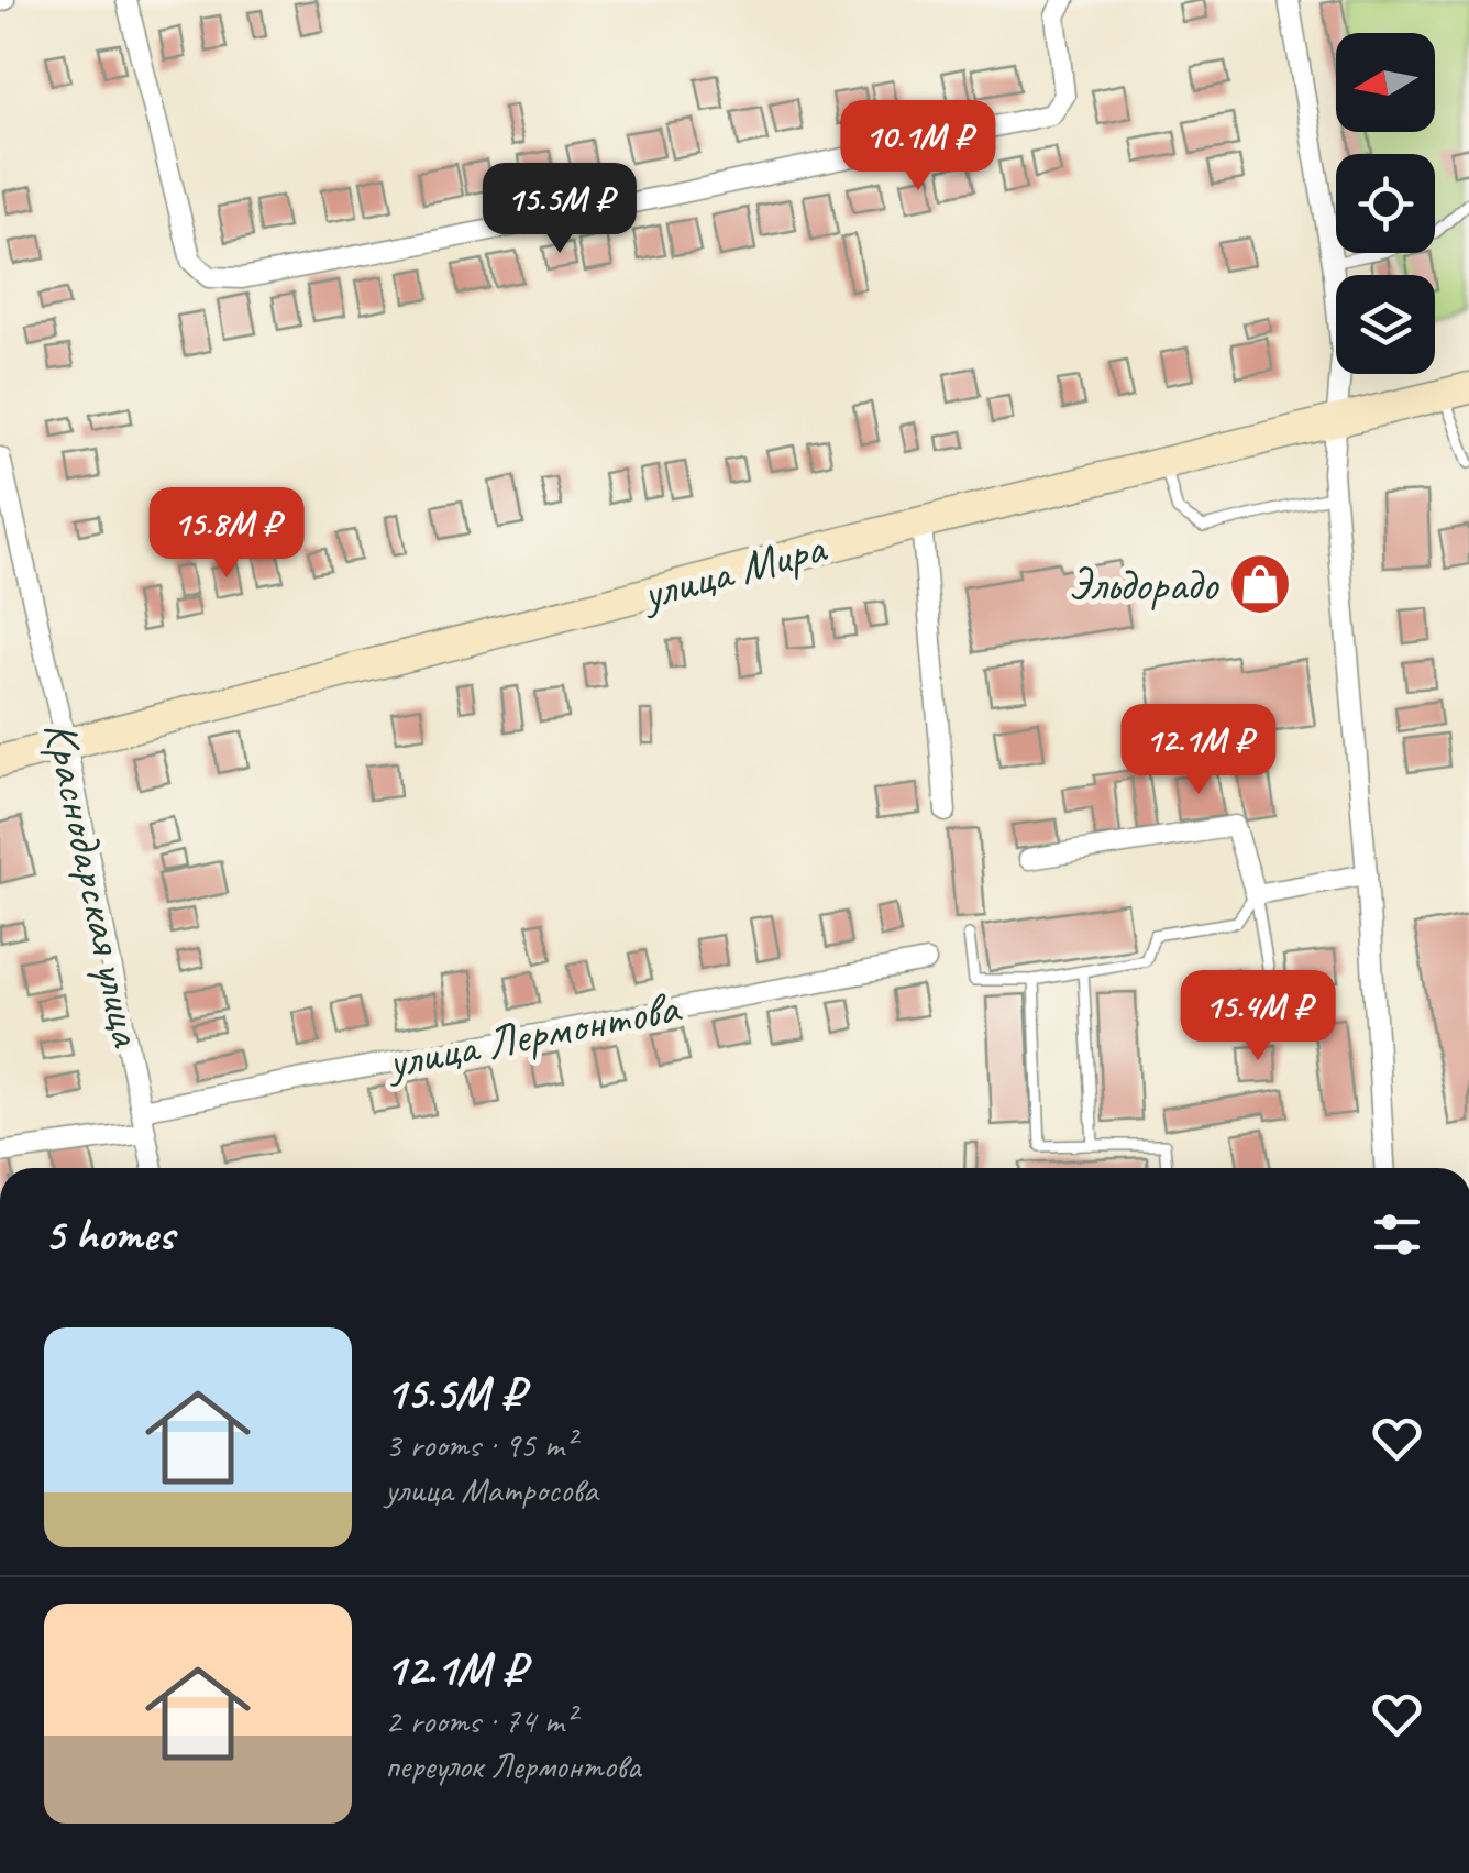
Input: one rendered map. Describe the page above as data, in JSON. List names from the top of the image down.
{
  "streets": {
    "main road": ["улица Мира"],
    "street": ["Краснодарская улица", "улица Лермонтова"]
  },
  "crossings": [
    ["улица Мира", "Краснодарская улица"],
    ["Краснодарская улица", "улица Лермонтова"]
  ],
  "places": {
    "shop": ["Эльдорадо"]
  },
  "north": "left",
  "page": {
    "price": [
      "10.1M ₽",
      "15.5M ₽",
      "15.8M ₽",
      "12.1M ₽",
      "15.4M ₽"
    ],
    "heading": "5 homes",
    "list": [
      {
        "name": "15.5M ₽",
        "note": "3 rooms · 95 m² · улица Матросова"
      },
      {
        "name": "12.1M ₽",
        "note": "2 rooms · 74 m² · переулок Лермонтова"
      }
    ]
  }
}
